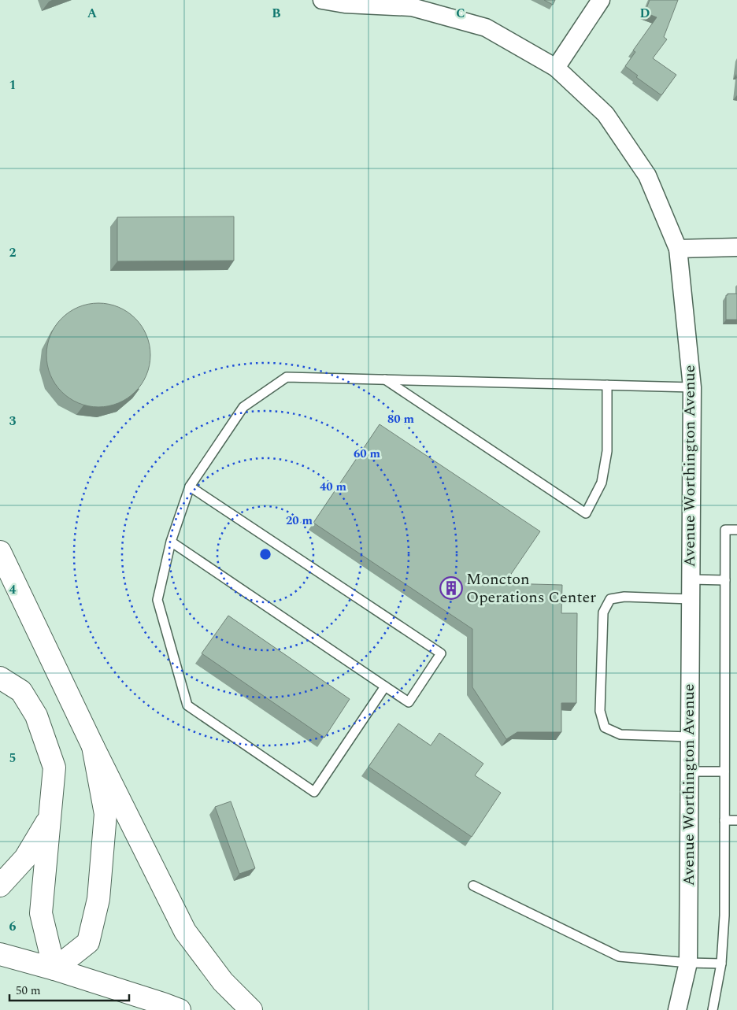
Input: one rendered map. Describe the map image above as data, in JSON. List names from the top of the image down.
{
  "streets": {
    "street": ["Avenue Worthington Avenue"]
  },
  "places": {
    "building": ["Moncton Operations Center"]
  },
  "scale_bar": "50 m",
  "grid": {
    "columns": [
      "A",
      "B",
      "C",
      "D"
    ],
    "rows": [
      "1",
      "2",
      "3",
      "4",
      "5",
      "6"
    ]
  },
  "rings": [
    "80 m",
    "60 m",
    "40 m",
    "20 m"
  ]
}
